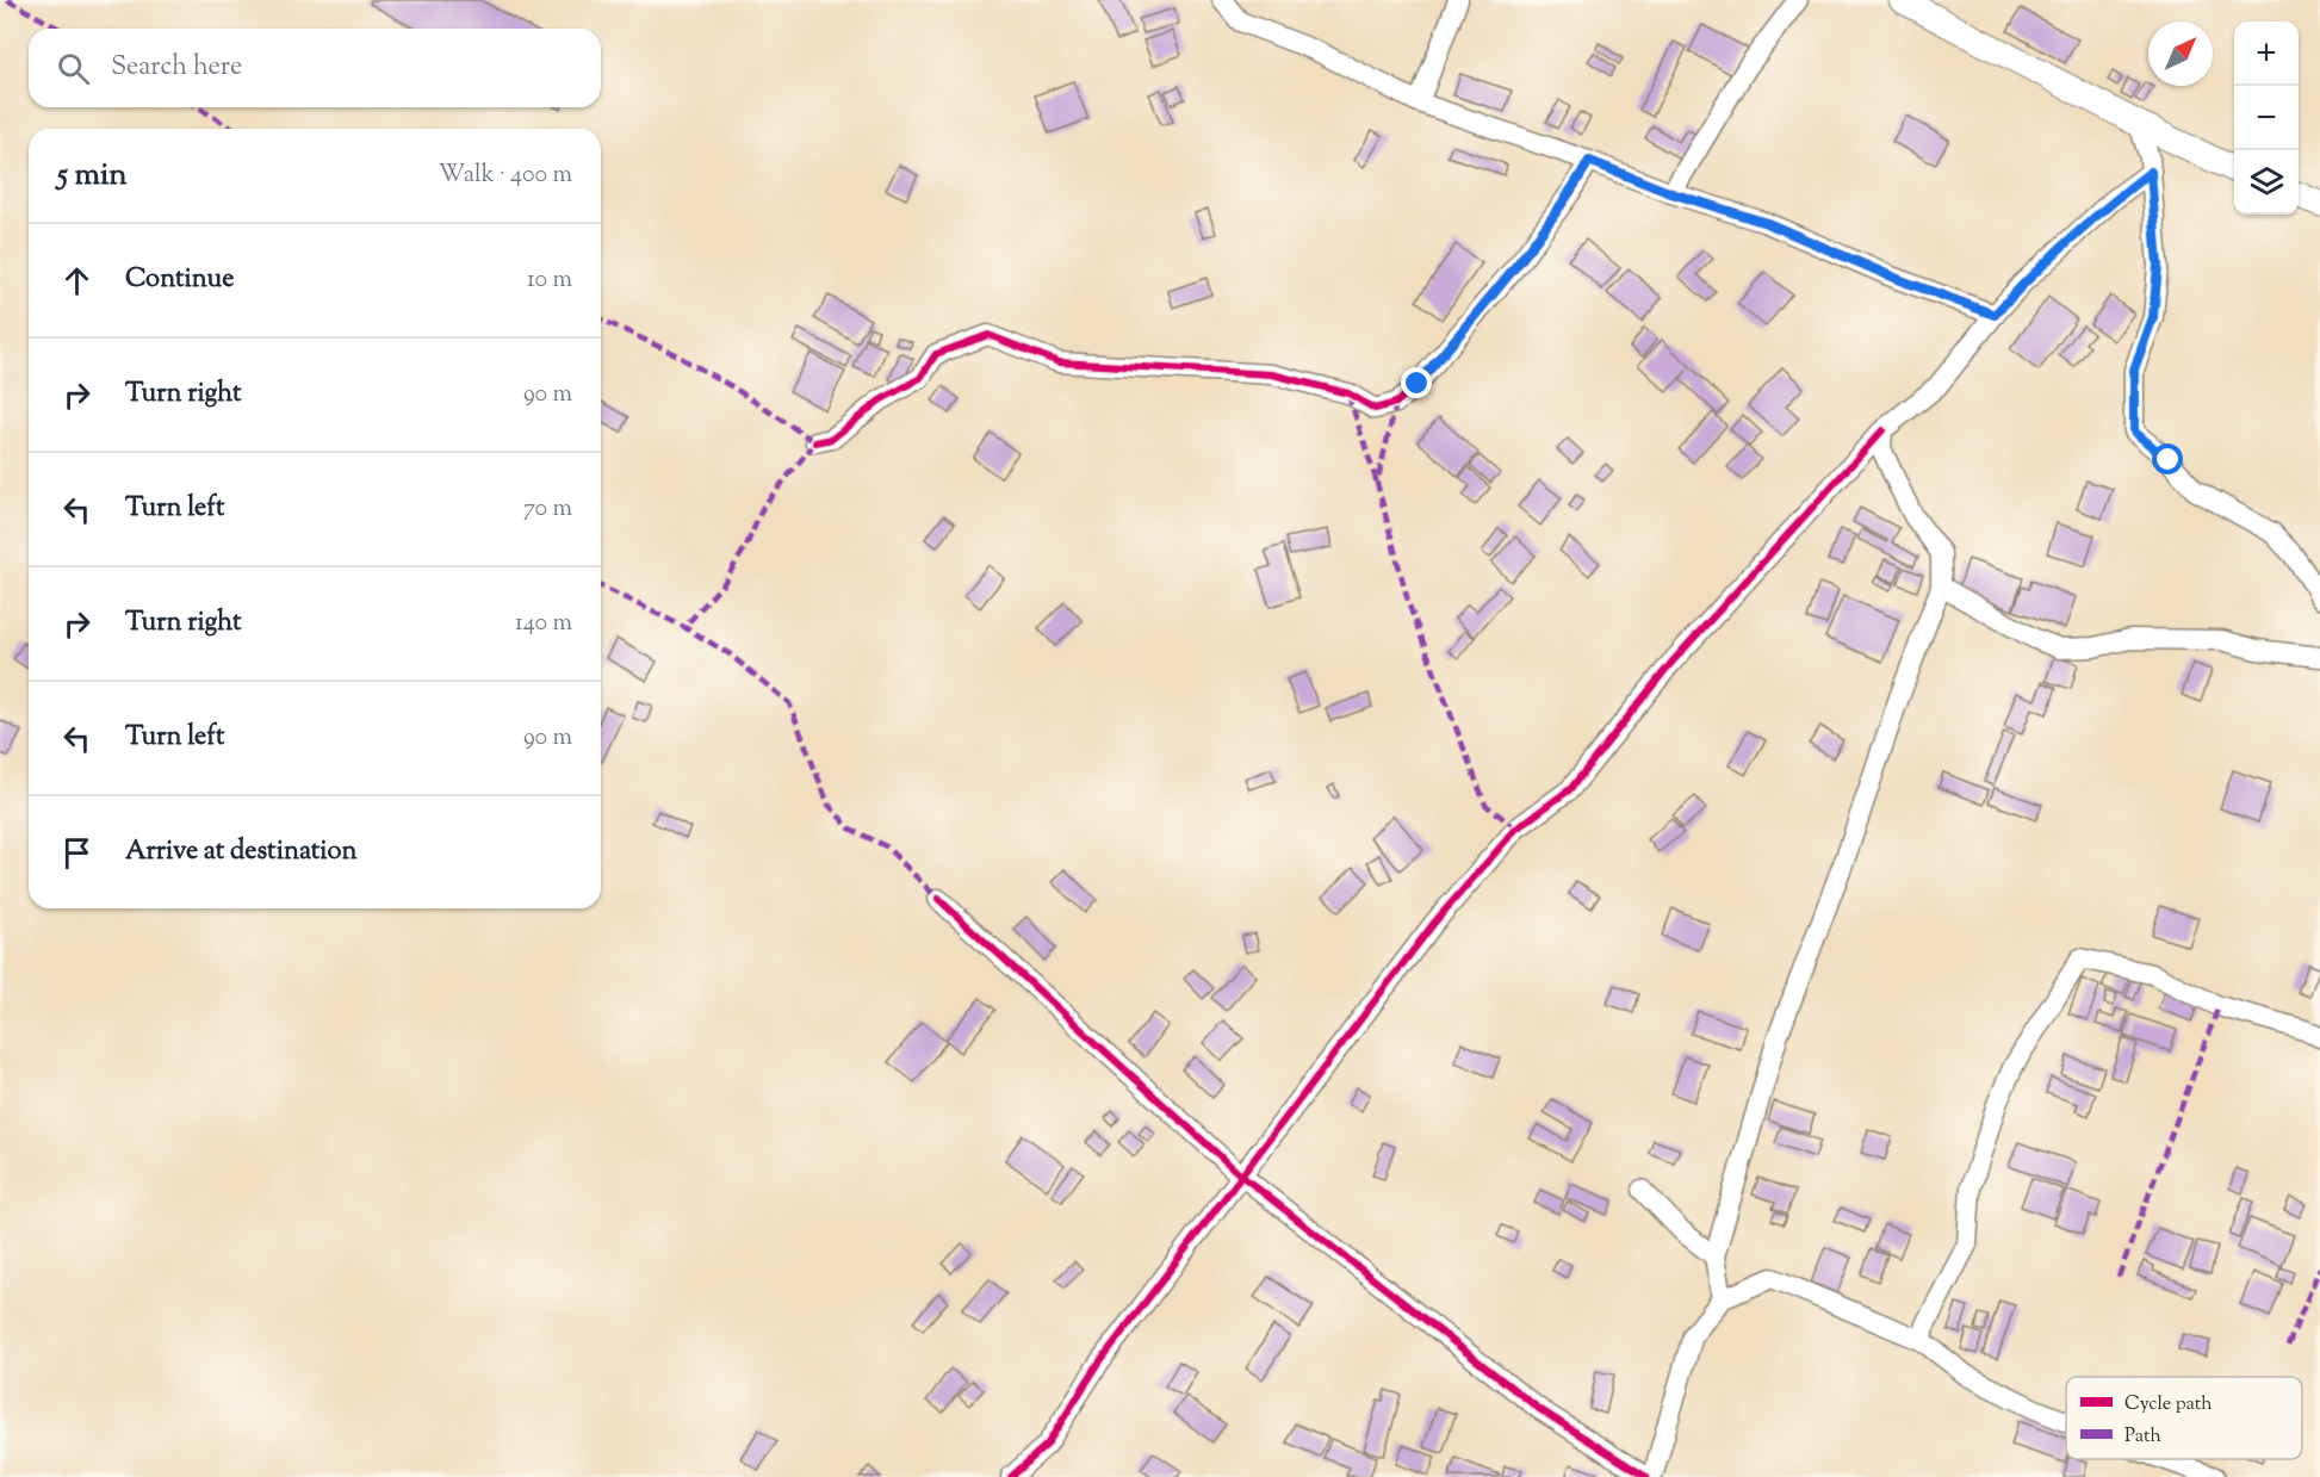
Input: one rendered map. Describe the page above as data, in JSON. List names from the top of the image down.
{
  "legend": ["Cycle path", "Path"],
  "north": "top right",
  "page": {
    "map_buttons": ["+", "−"],
    "search": "Search here",
    "heading": ["5 min", "Walk · 400 m"],
    "list": [
      ["Continue", "10 m"],
      ["Turn right", "90 m"],
      ["Turn left", "70 m"],
      ["Turn right", "140 m"],
      ["Turn left", "90 m"],
      "Arrive at destination"
    ]
  }
}
